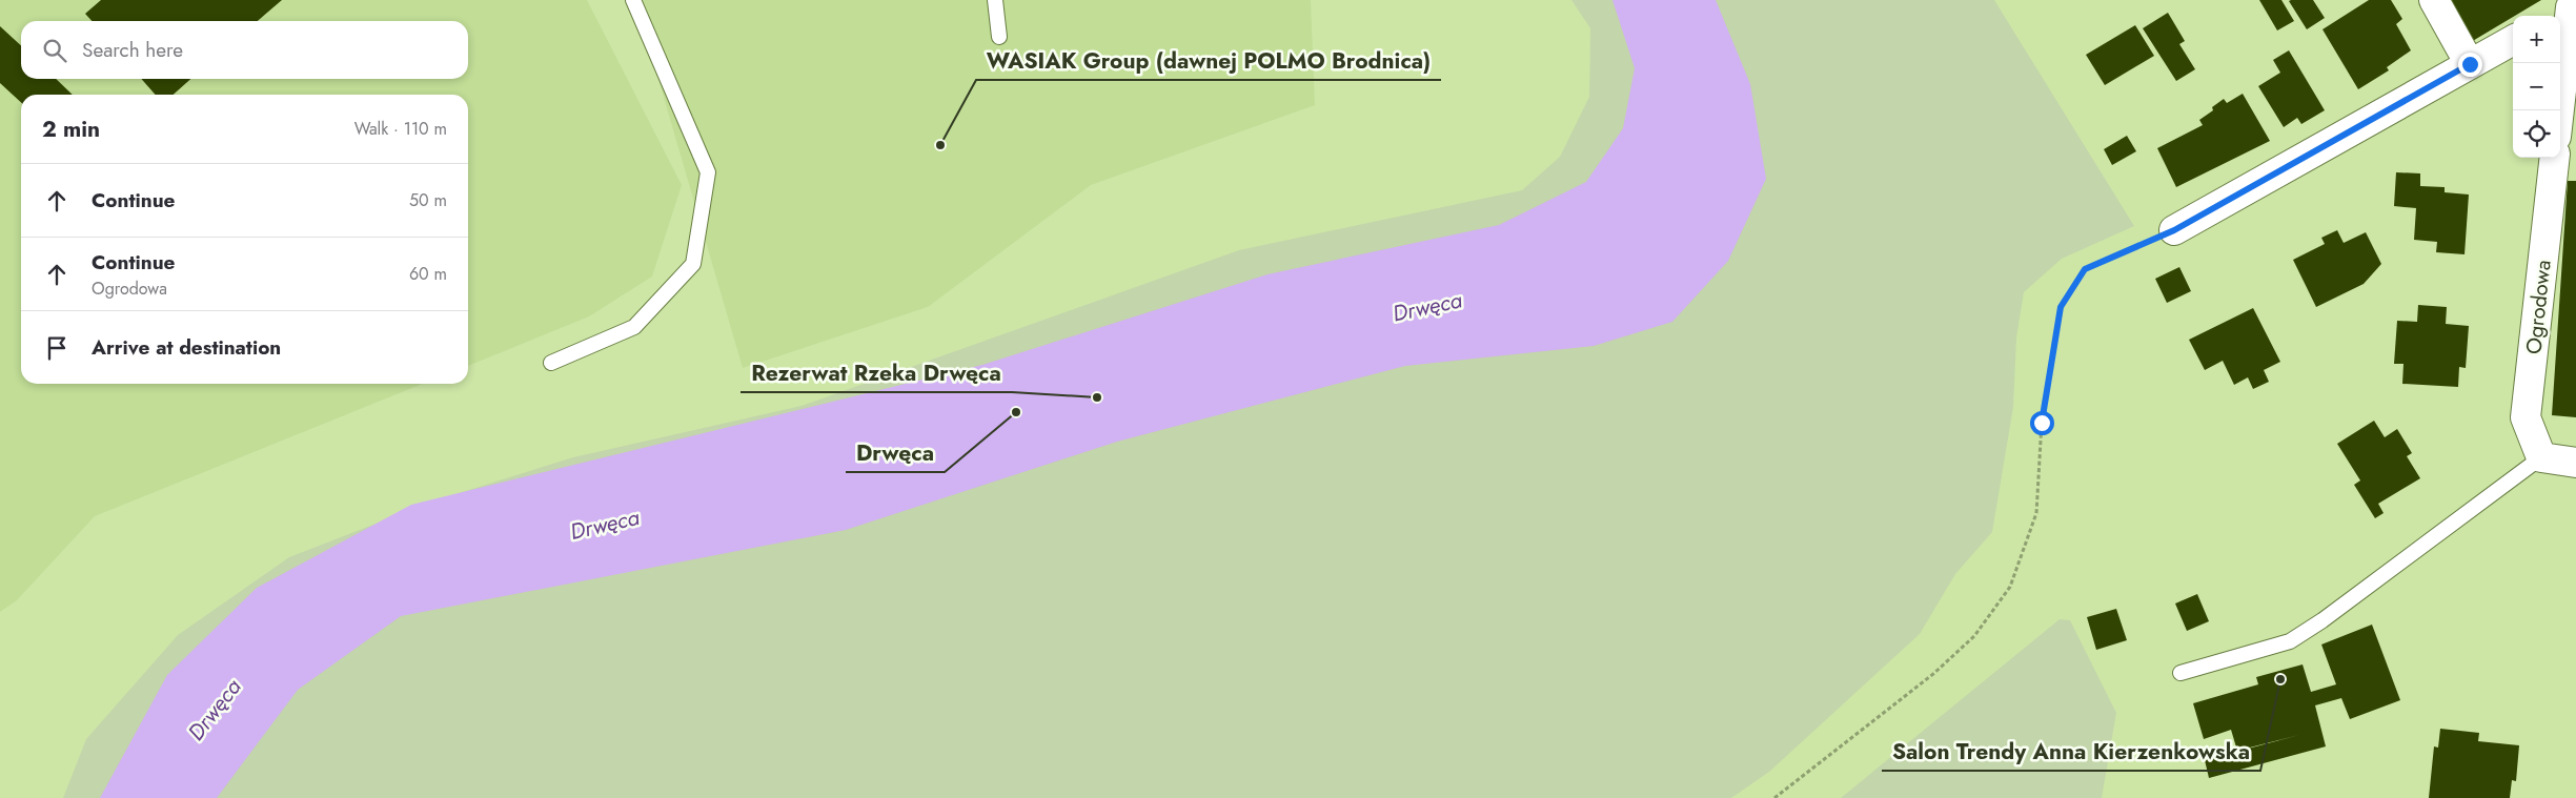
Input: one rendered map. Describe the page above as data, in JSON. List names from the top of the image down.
{
  "streets": {
    "street": ["Ogrodowa"]
  },
  "water": ["Drwęca"],
  "places": [
    "WASIAK Group (dawnej POLMO Brodnica)",
    "Rezerwat Rzeka Drwęca",
    "Drwęca",
    "Salon Trendy Anna Kierzenkowska"
  ],
  "page": {
    "map_buttons": ["+", "−"],
    "search": "Search here",
    "heading": ["2 min", "Walk · 110 m"],
    "list": [
      ["Continue", "50 m"],
      ["Continue", "Ogrodowa", "60 m"],
      "Arrive at destination"
    ]
  }
}
